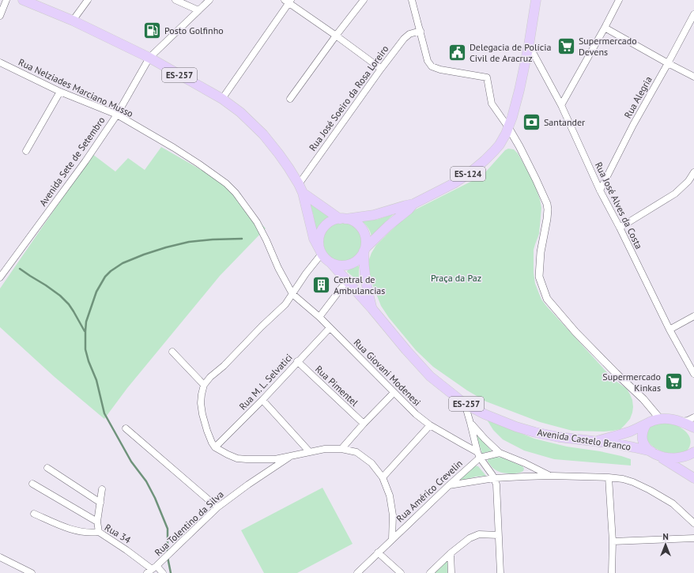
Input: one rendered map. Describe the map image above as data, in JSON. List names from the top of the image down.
{
  "streets": {
    "main road": ["ES-257", "ES-124", "Avenida Castelo Branco"],
    "street": [
      "Rua Nelziades Marciano Musso",
      "Rua Alegria",
      "Rua José Soeiro da Rosa Loreiro",
      "Avenida Sete de Setembro",
      "Rua José Alves da Costa",
      "Rua Giovani Modenesi",
      "Rua M. L. Selvatici",
      "Rua Pimentel",
      "Rua Américo Crevelin",
      "Rua Tolentino da Silva",
      "Rua 34"
    ]
  },
  "crossings": [
    ["ES-257", "Rua José Soeiro da Rosa Loreiro"],
    ["ES-257", "Avenida Sete de Setembro"],
    ["ES-257", "ES-124"],
    ["ES-257", "Avenida Castelo Branco"],
    ["Rua Nelziades Marciano Musso", "Avenida Sete de Setembro"],
    ["Rua Nelziades Marciano Musso", "Rua Giovani Modenesi"],
    ["Rua Alegria", "Rua José Alves da Costa"],
    ["ES-124", "Rua José Alves da Costa"],
    ["ES-124", "Avenida Castelo Branco"],
    ["Rua Giovani Modenesi", "Rua M. L. Selvatici"],
    ["Rua Giovani Modenesi", "Rua Américo Crevelin"],
    ["Rua M. L. Selvatici", "Rua Pimentel"],
    ["Rua Tolentino da Silva", "Rua 34"]
  ],
  "parks": ["Praça da Paz"],
  "places": {
    "fuel station": ["Posto Golfinho"],
    "supermarket": ["Supermercado Devens", "Supermercado Kinkas"],
    "public building": ["Delegacia de Polícia Civil de Aracruz"],
    "bank": ["Santander"],
    "building": ["Central de Ambulancias"]
  },
  "north": "top"
}
